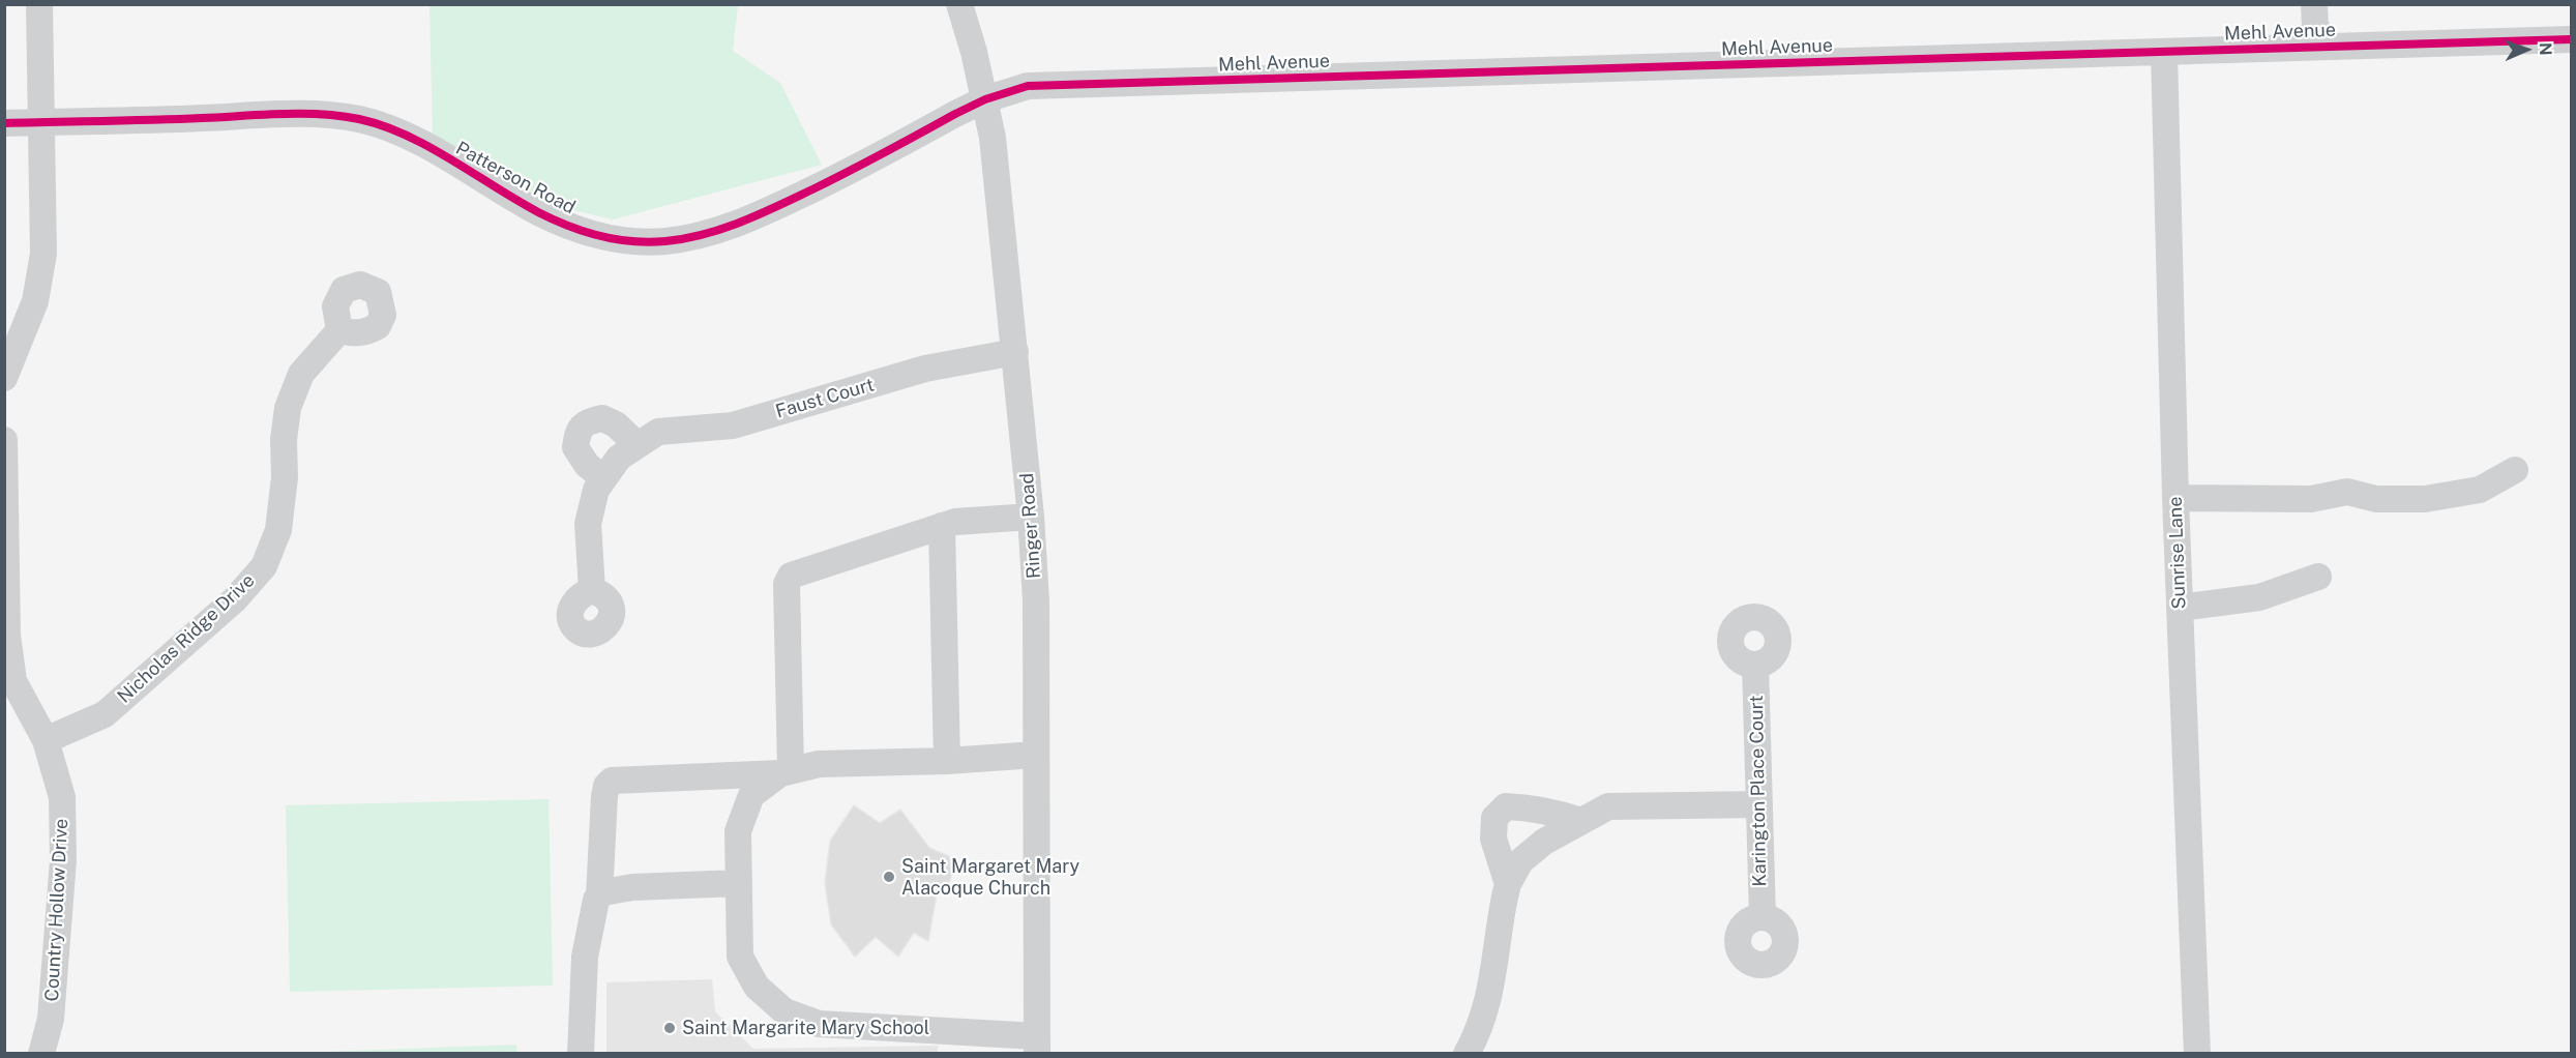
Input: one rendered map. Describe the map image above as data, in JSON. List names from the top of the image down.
{
  "streets": {
    "street": [
      "Mehl Avenue",
      "Patterson Road",
      "Faust Court",
      "Ringer Road",
      "Sunrise Lane",
      "Nicholas Ridge Drive",
      "Karington Place Court",
      "Country Hollow Drive"
    ]
  },
  "crossings": [
    ["Mehl Avenue", "Patterson Road"],
    ["Mehl Avenue", "Ringer Road"],
    ["Mehl Avenue", "Sunrise Lane"],
    ["Patterson Road", "Ringer Road"],
    ["Faust Court", "Ringer Road"],
    ["Nicholas Ridge Drive", "Country Hollow Drive"]
  ],
  "places": ["Saint Margaret Mary Alacoque Church", "Saint Margarite Mary School"],
  "north": "right"
}
